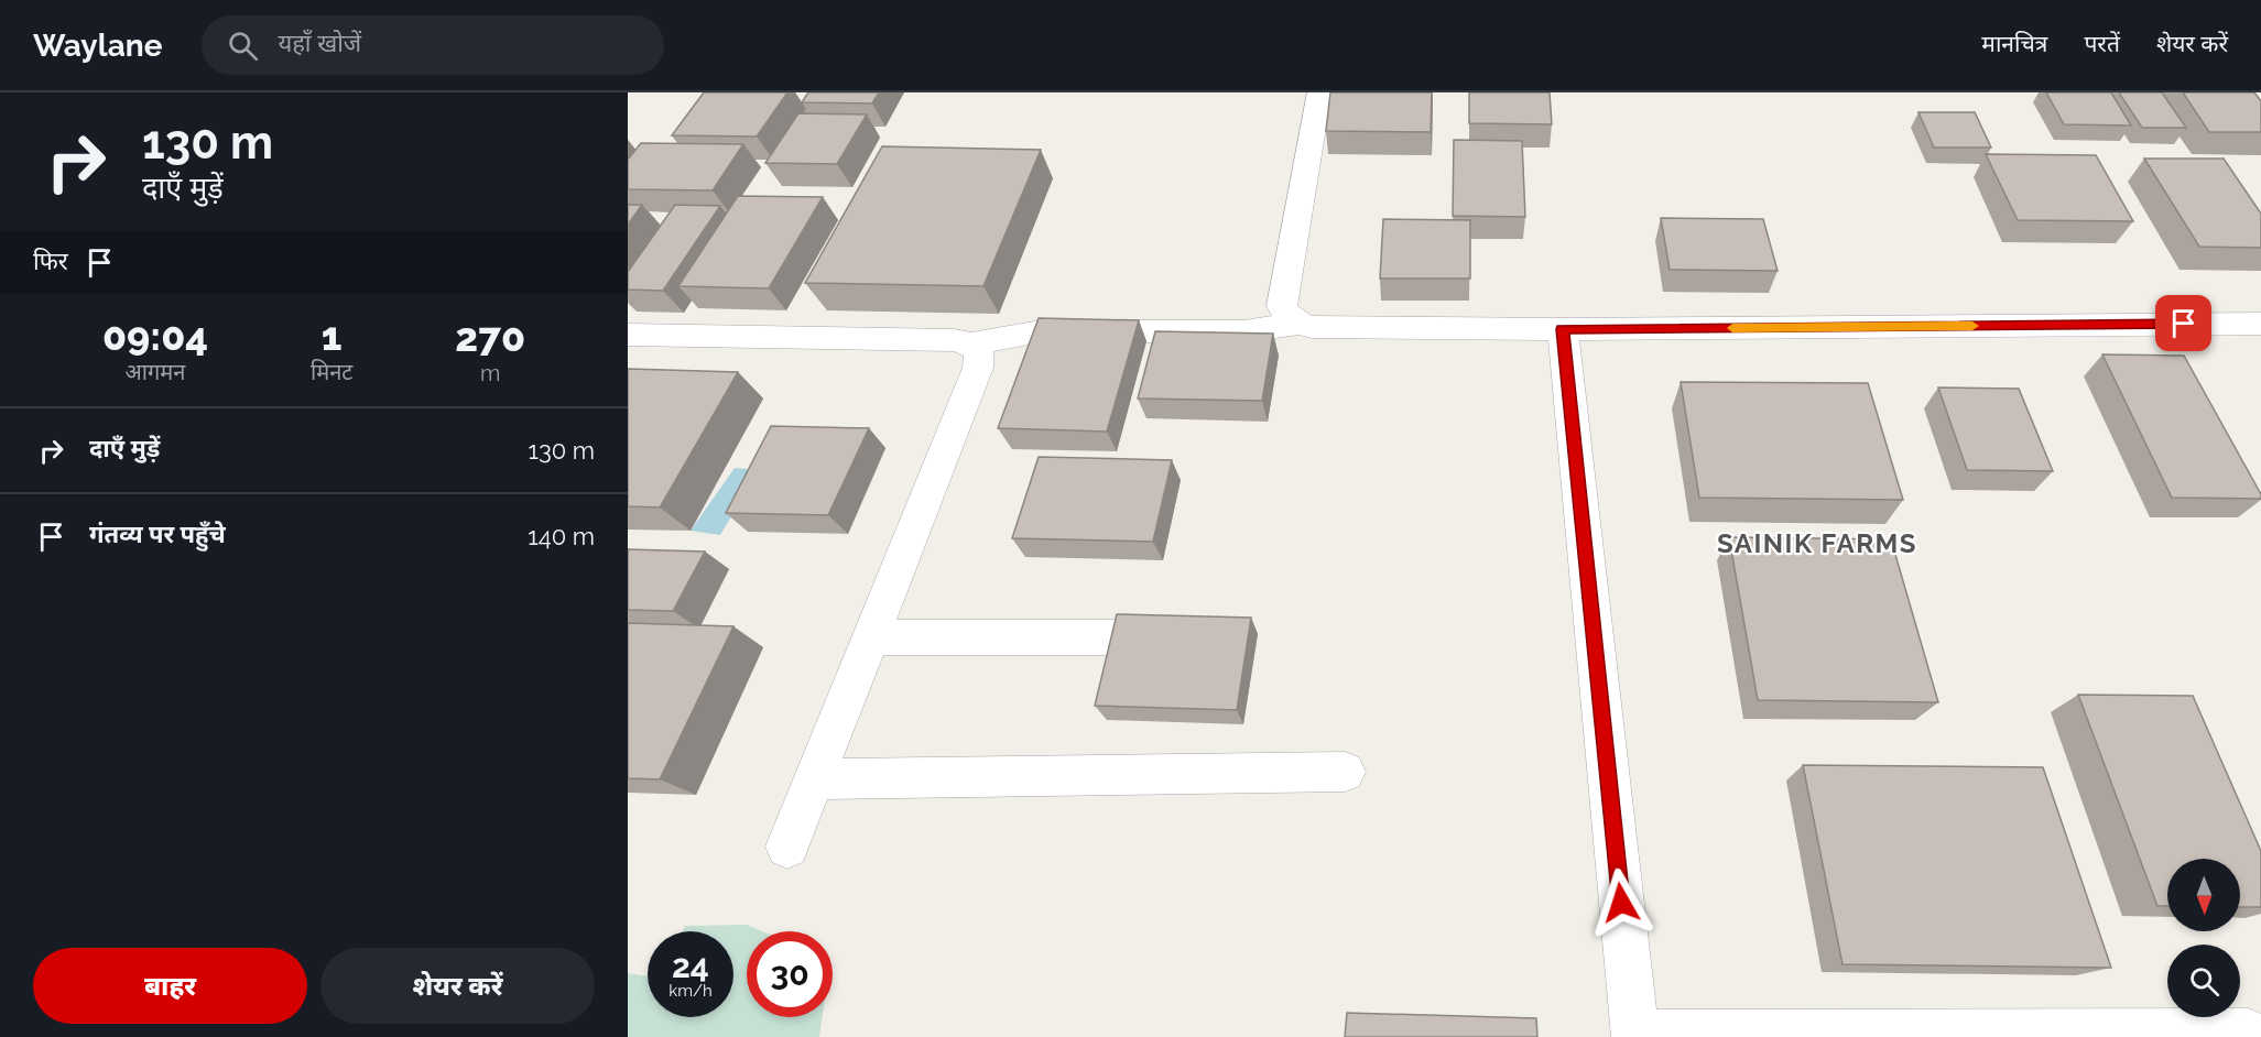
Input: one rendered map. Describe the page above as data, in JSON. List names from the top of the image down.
{
  "districts": ["SAINIK FARMS"],
  "north": "bottom",
  "page": {
    "header": "Waylane",
    "search": "यहाँ खोजें",
    "nav": ["मानचित्र", "परतें", "शेयर करें"],
    "turn": ["130 m", "दाएँ मुड़ें"],
    "then": "फिर",
    "eta": [
      "09:04",
      "आगमन",
      "1",
      "मिनट",
      "270",
      "m"
    ],
    "list": [
      {
        "name": "दाएँ मुड़ें",
        "value": "130 m"
      },
      {
        "name": "गंतव्य पर पहुँचे",
        "value": "140 m"
      }
    ],
    "speed": "24 km/h",
    "limit": "30",
    "buttons": ["बाहर", "शेयर करें"]
  }
}
